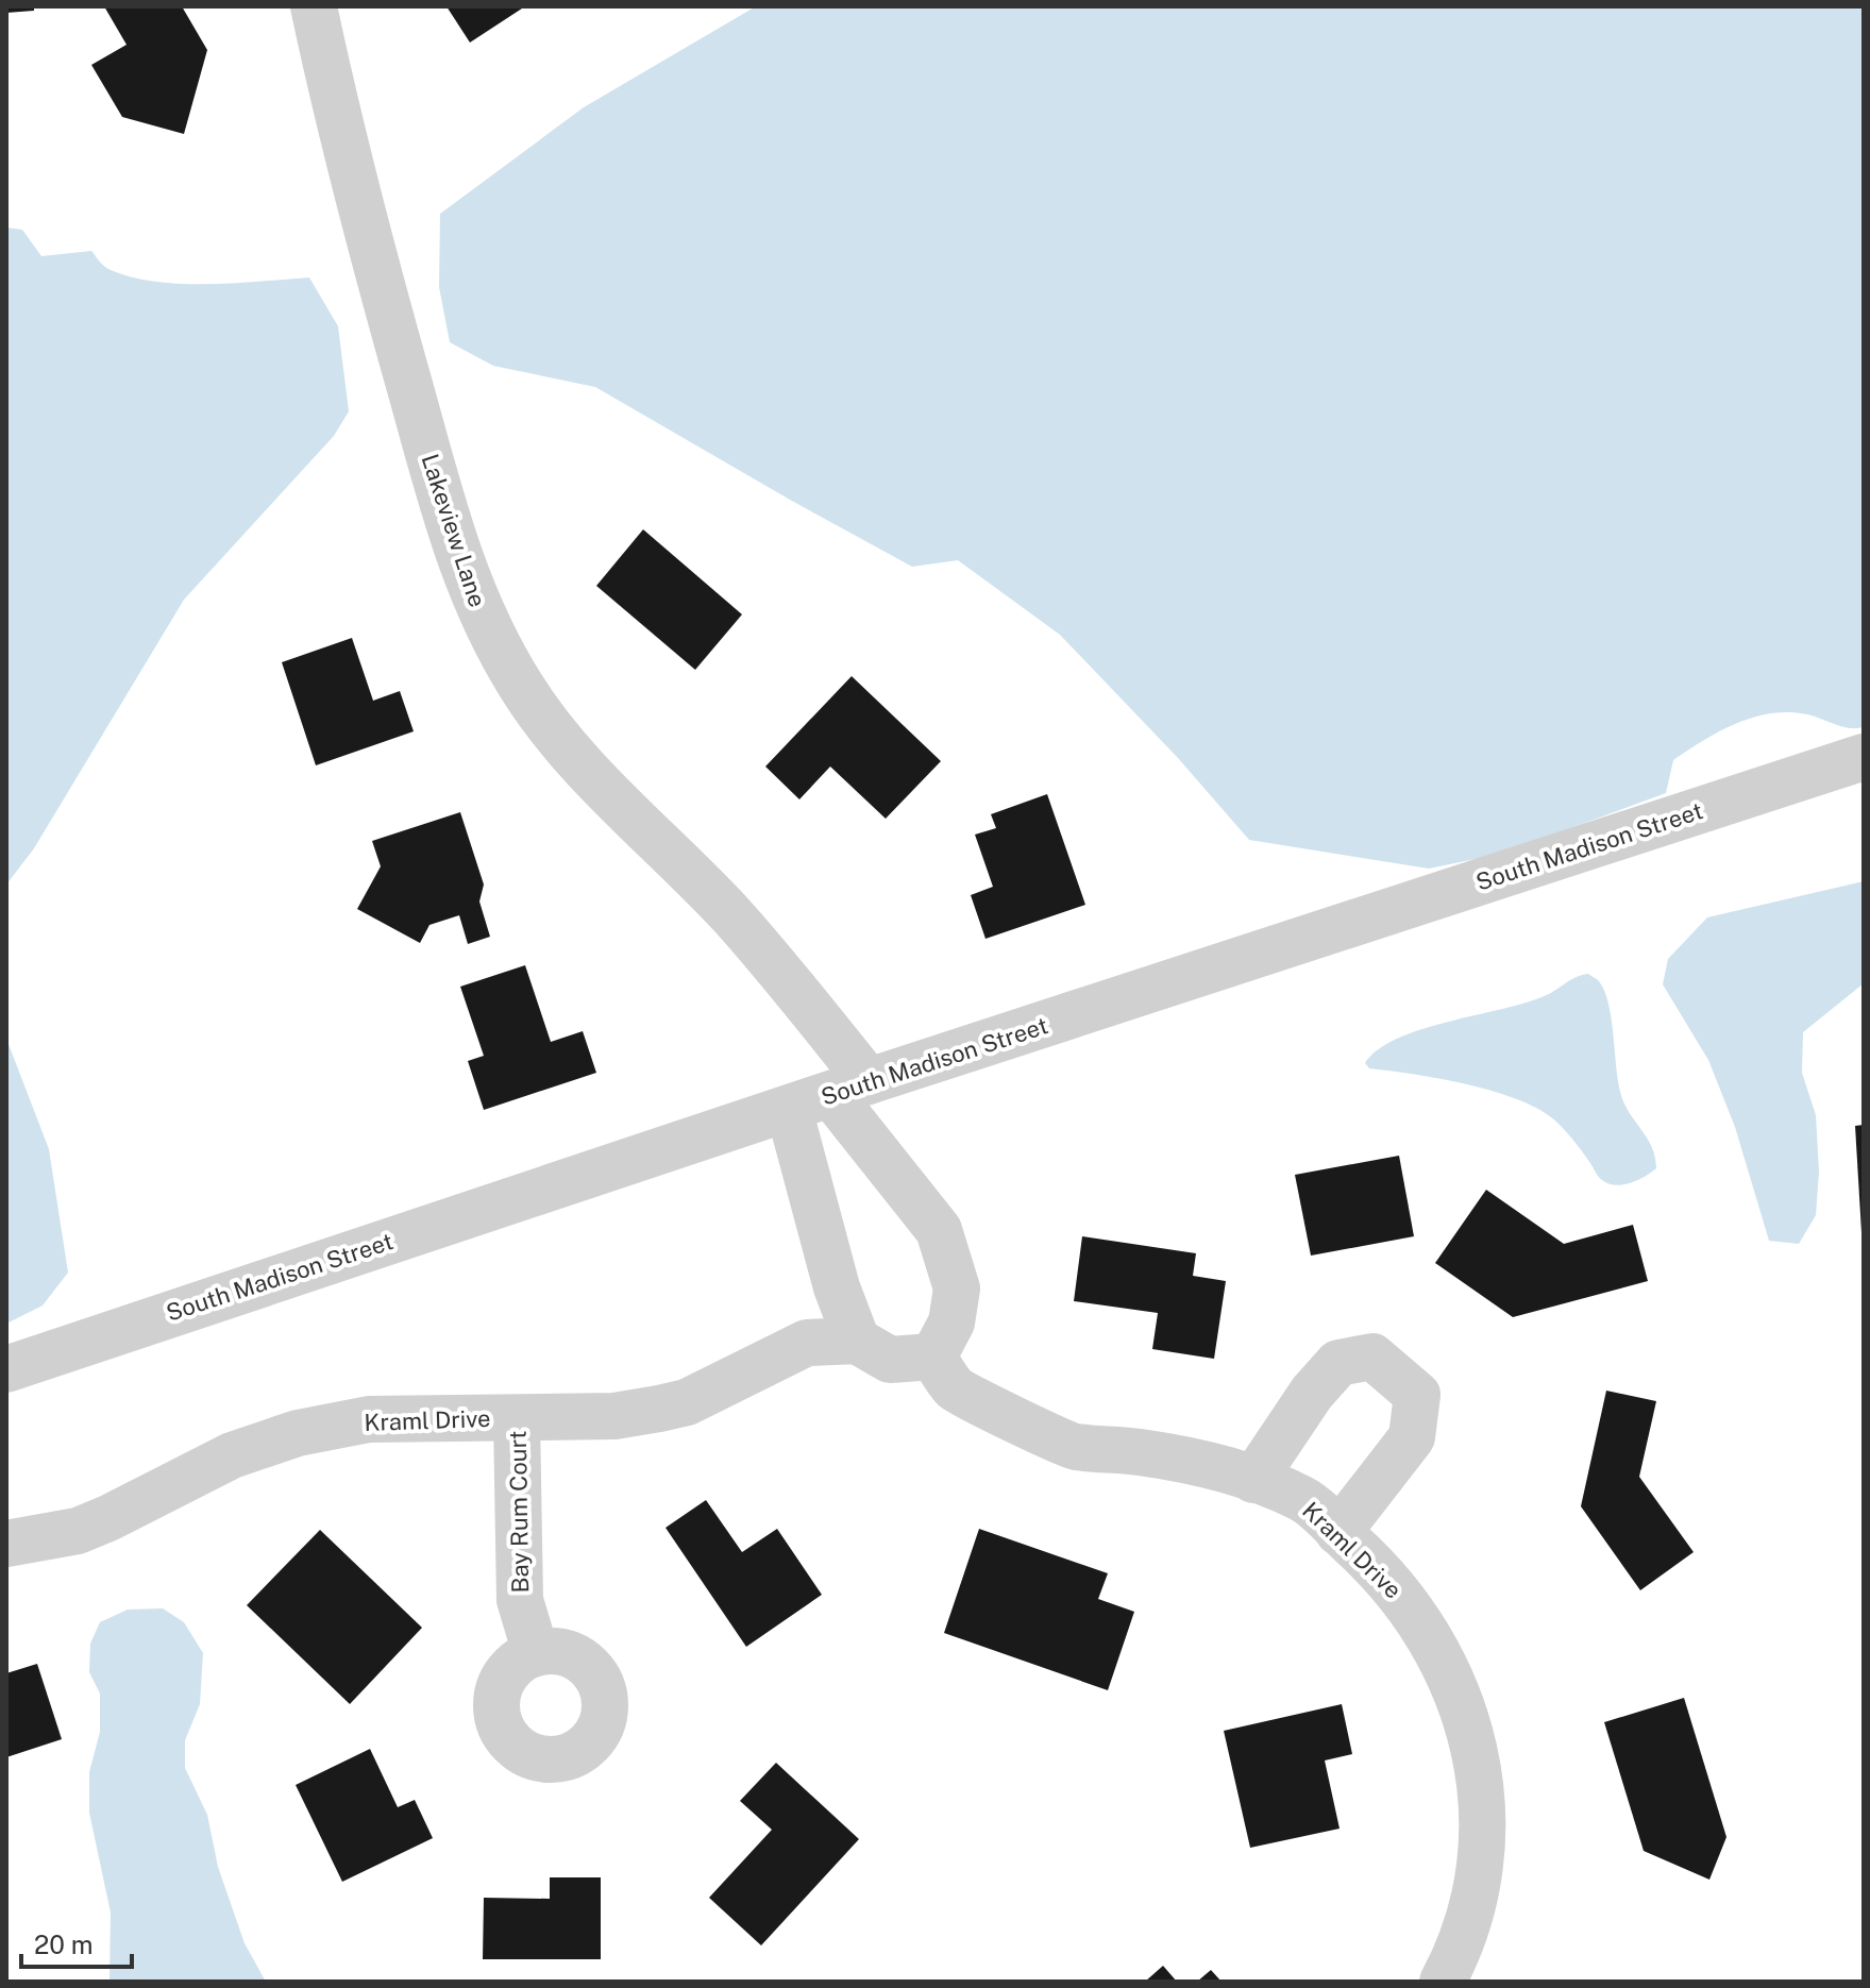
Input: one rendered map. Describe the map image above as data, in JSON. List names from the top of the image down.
{
  "streets": {
    "street": [
      "Lakeview Lane",
      "South Madison Street",
      "Kraml Drive",
      "Bay Rum Court"
    ]
  },
  "crossings": [
    ["Lakeview Lane", "South Madison Street"],
    ["Kraml Drive", "Bay Rum Court"]
  ],
  "scale_bar": "20 m"
}
